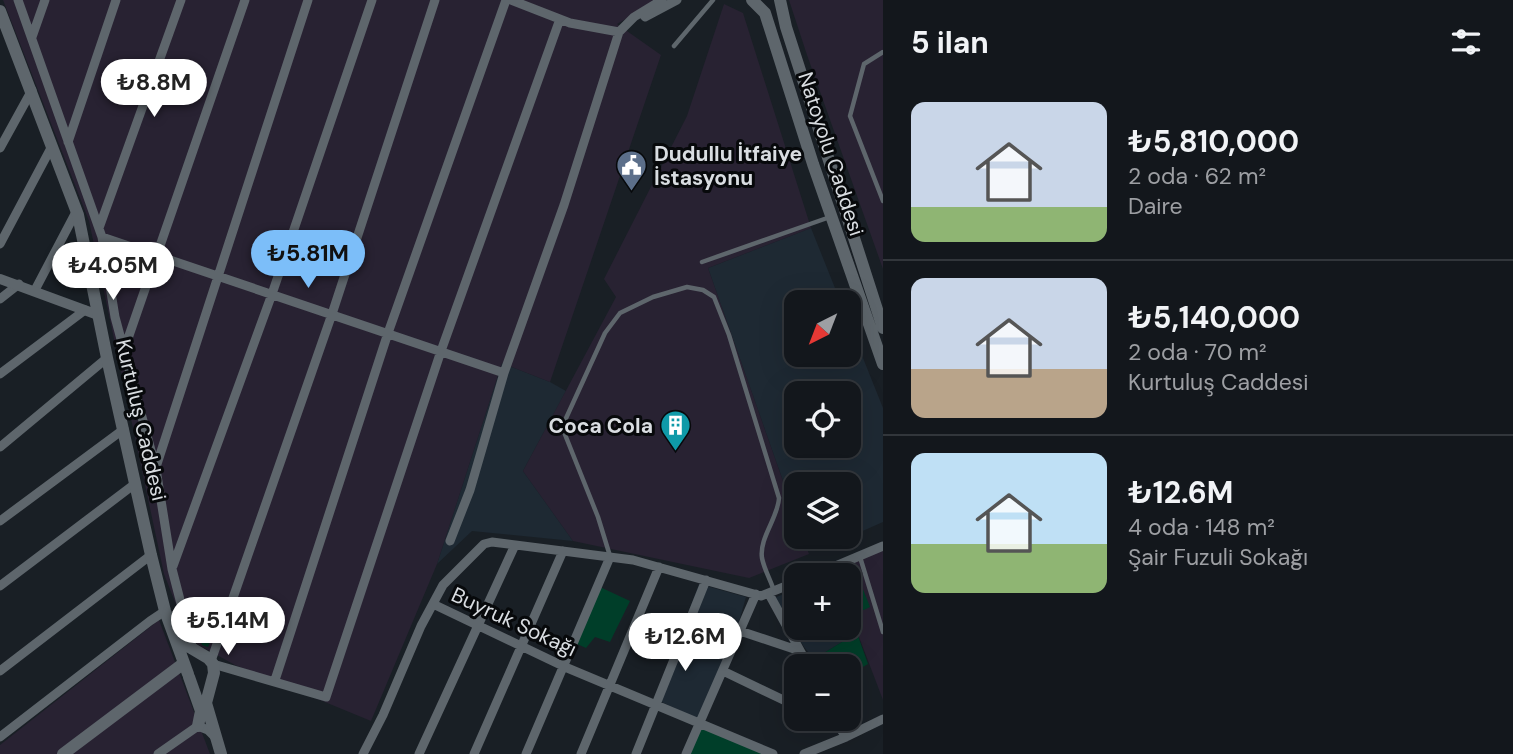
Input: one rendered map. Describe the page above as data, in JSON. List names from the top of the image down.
{
  "streets": {
    "main road": ["Natoyolu Caddesi", "Kurtuluş Caddesi"],
    "street": ["Buyruk Sokağı"]
  },
  "places": {
    "public building": ["Dudullu İtfaiye İstasyonu"],
    "building": ["Coca Cola"]
  },
  "north": "bottom left",
  "page": {
    "heading": "5 ilan",
    "price": [
      "₺8.8M",
      "₺5.81M",
      "₺4.05M",
      "₺5.14M",
      "₺12.6M"
    ],
    "list": [
      {
        "name": "₺5,810,000",
        "note": "2 oda · 62 m² · Daire"
      },
      {
        "name": "₺5,140,000",
        "note": "2 oda · 70 m² · Kurtuluş Caddesi"
      },
      {
        "name": "₺12.6M",
        "note": "4 oda · 148 m² · Şair Fuzuli Sokağı"
      }
    ],
    "map_buttons": ["+", "−"]
  }
}
